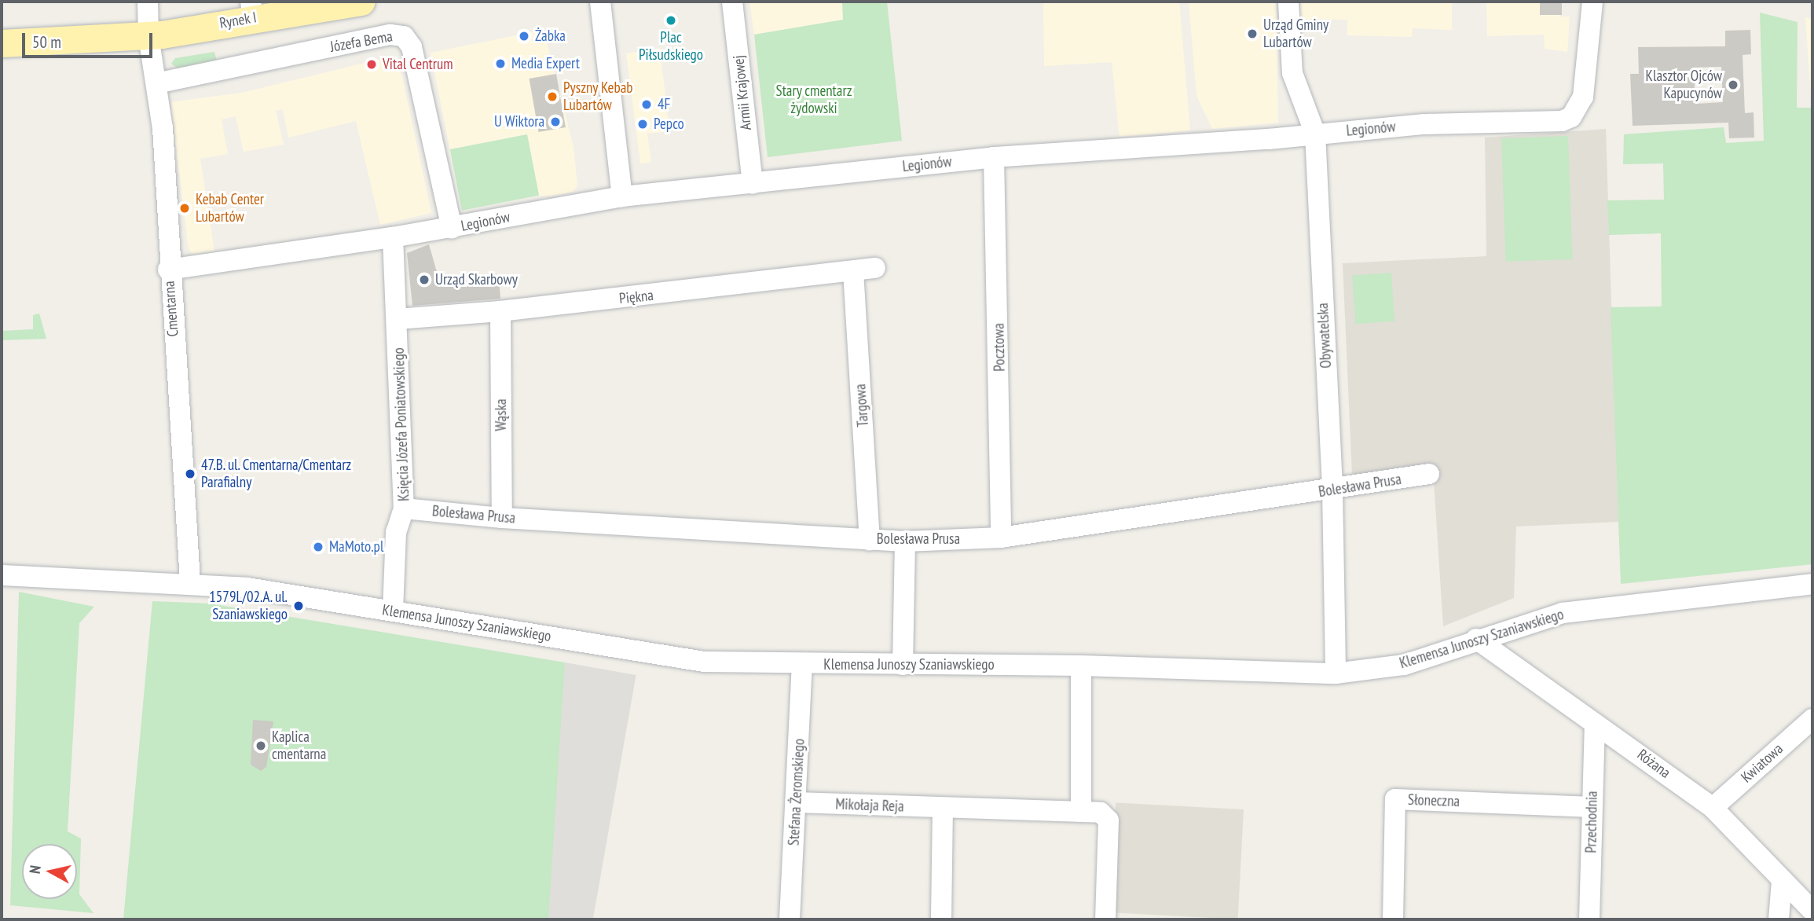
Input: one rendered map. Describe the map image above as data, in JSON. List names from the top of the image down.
{
  "streets": {
    "main road": ["Rynek I"],
    "street": [
      "Józefa Bema",
      "Armii Krajowej",
      "Legionów",
      "Piękna",
      "Cmentarna",
      "Obywatelska",
      "Pocztowa",
      "Targowa",
      "Wąska",
      "Księcia Józefa Poniatowskiego",
      "Bolesława Prusa",
      "Klemensa Junoszy Szaniawskiego",
      "Kwiatowa",
      "Różana",
      "Stefana Żeromskiego",
      "Słoneczna",
      "Mikołaja Reja",
      "Przechodnia"
    ]
  },
  "crossings": [
    ["Rynek I", "Cmentarna"],
    ["Józefa Bema", "Legionów"],
    ["Józefa Bema", "Cmentarna"],
    ["Armii Krajowej", "Legionów"],
    ["Legionów", "Cmentarna"],
    ["Legionów", "Obywatelska"],
    ["Legionów", "Pocztowa"],
    ["Legionów", "Księcia Józefa Poniatowskiego"],
    ["Piękna", "Targowa"],
    ["Piękna", "Wąska"],
    ["Piękna", "Księcia Józefa Poniatowskiego"],
    ["Cmentarna", "Klemensa Junoszy Szaniawskiego"],
    ["Obywatelska", "Bolesława Prusa"],
    ["Obywatelska", "Klemensa Junoszy Szaniawskiego"],
    ["Pocztowa", "Bolesława Prusa"],
    ["Targowa", "Bolesława Prusa"],
    ["Wąska", "Bolesława Prusa"],
    ["Księcia Józefa Poniatowskiego", "Bolesława Prusa"],
    ["Księcia Józefa Poniatowskiego", "Klemensa Junoszy Szaniawskiego"],
    ["Klemensa Junoszy Szaniawskiego", "Różana"],
    ["Klemensa Junoszy Szaniawskiego", "Stefana Żeromskiego"],
    ["Kwiatowa", "Różana"],
    ["Różana", "Przechodnia"],
    ["Stefana Żeromskiego", "Mikołaja Reja"],
    ["Słoneczna", "Przechodnia"]
  ],
  "parks": ["Stary cmentarz żydowski"],
  "places": [
    "Plac Piłsudskiego",
    "Urząd Gminy Lubartów",
    "Żabka",
    "Media Expert",
    "Vital Centrum",
    "Klasztor Ojców Kapucynów",
    "Pyszny Kebab Lubartów",
    "4F",
    "U Wiktora",
    "Pepco",
    "Kebab Center Lubartów",
    "Urząd Skarbowy",
    "47.B. ul. Cmentarna/Cmentarz Parafialny",
    "MaMoto.pl",
    "1579L/02.A. ul. Szaniawskiego",
    "Kaplica cmentarna"
  ],
  "scale_bar": "50 m",
  "north": "left"
}
